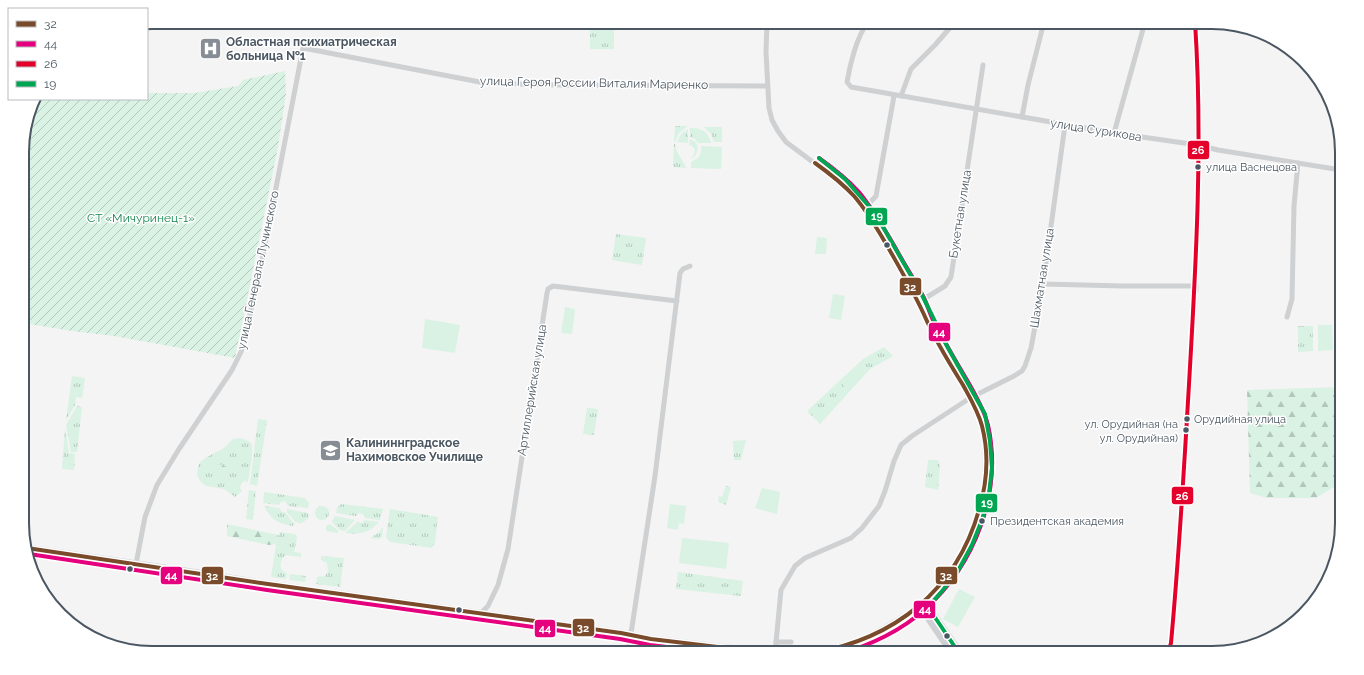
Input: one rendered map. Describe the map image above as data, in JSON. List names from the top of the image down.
{
  "streets": {
    "street": [
      "улица Героя России Виталия Мариенко",
      "улица Сурикова",
      "Букетная улица",
      "улица Генерала Лучинского",
      "Шахматная улица",
      "Артиллерийская улица"
    ]
  },
  "crossings": [
    ["улица Героя России Виталия Мариенко", "улица Генерала Лучинского"],
    ["улица Сурикова", "Букетная улица"],
    ["улица Сурикова", "Шахматная улица"]
  ],
  "parks": ["СТ «Мичуринец-1»"],
  "places": {
    "hospital": ["Областная психиатрическая больница №1"],
    "other": [
      "улица Васнецова",
      "Орудийная улица",
      "ул. Орудийная (на ул. Орудийная)",
      "Президентская академия"
    ],
    "school or university": ["Калининнградское Нахимовское Училище"]
  },
  "lines": [
    "transit line 26",
    "transit line 44",
    "transit line 19",
    "transit line 32"
  ],
  "legend": [
    "32",
    "44",
    "26",
    "19"
  ]
}
